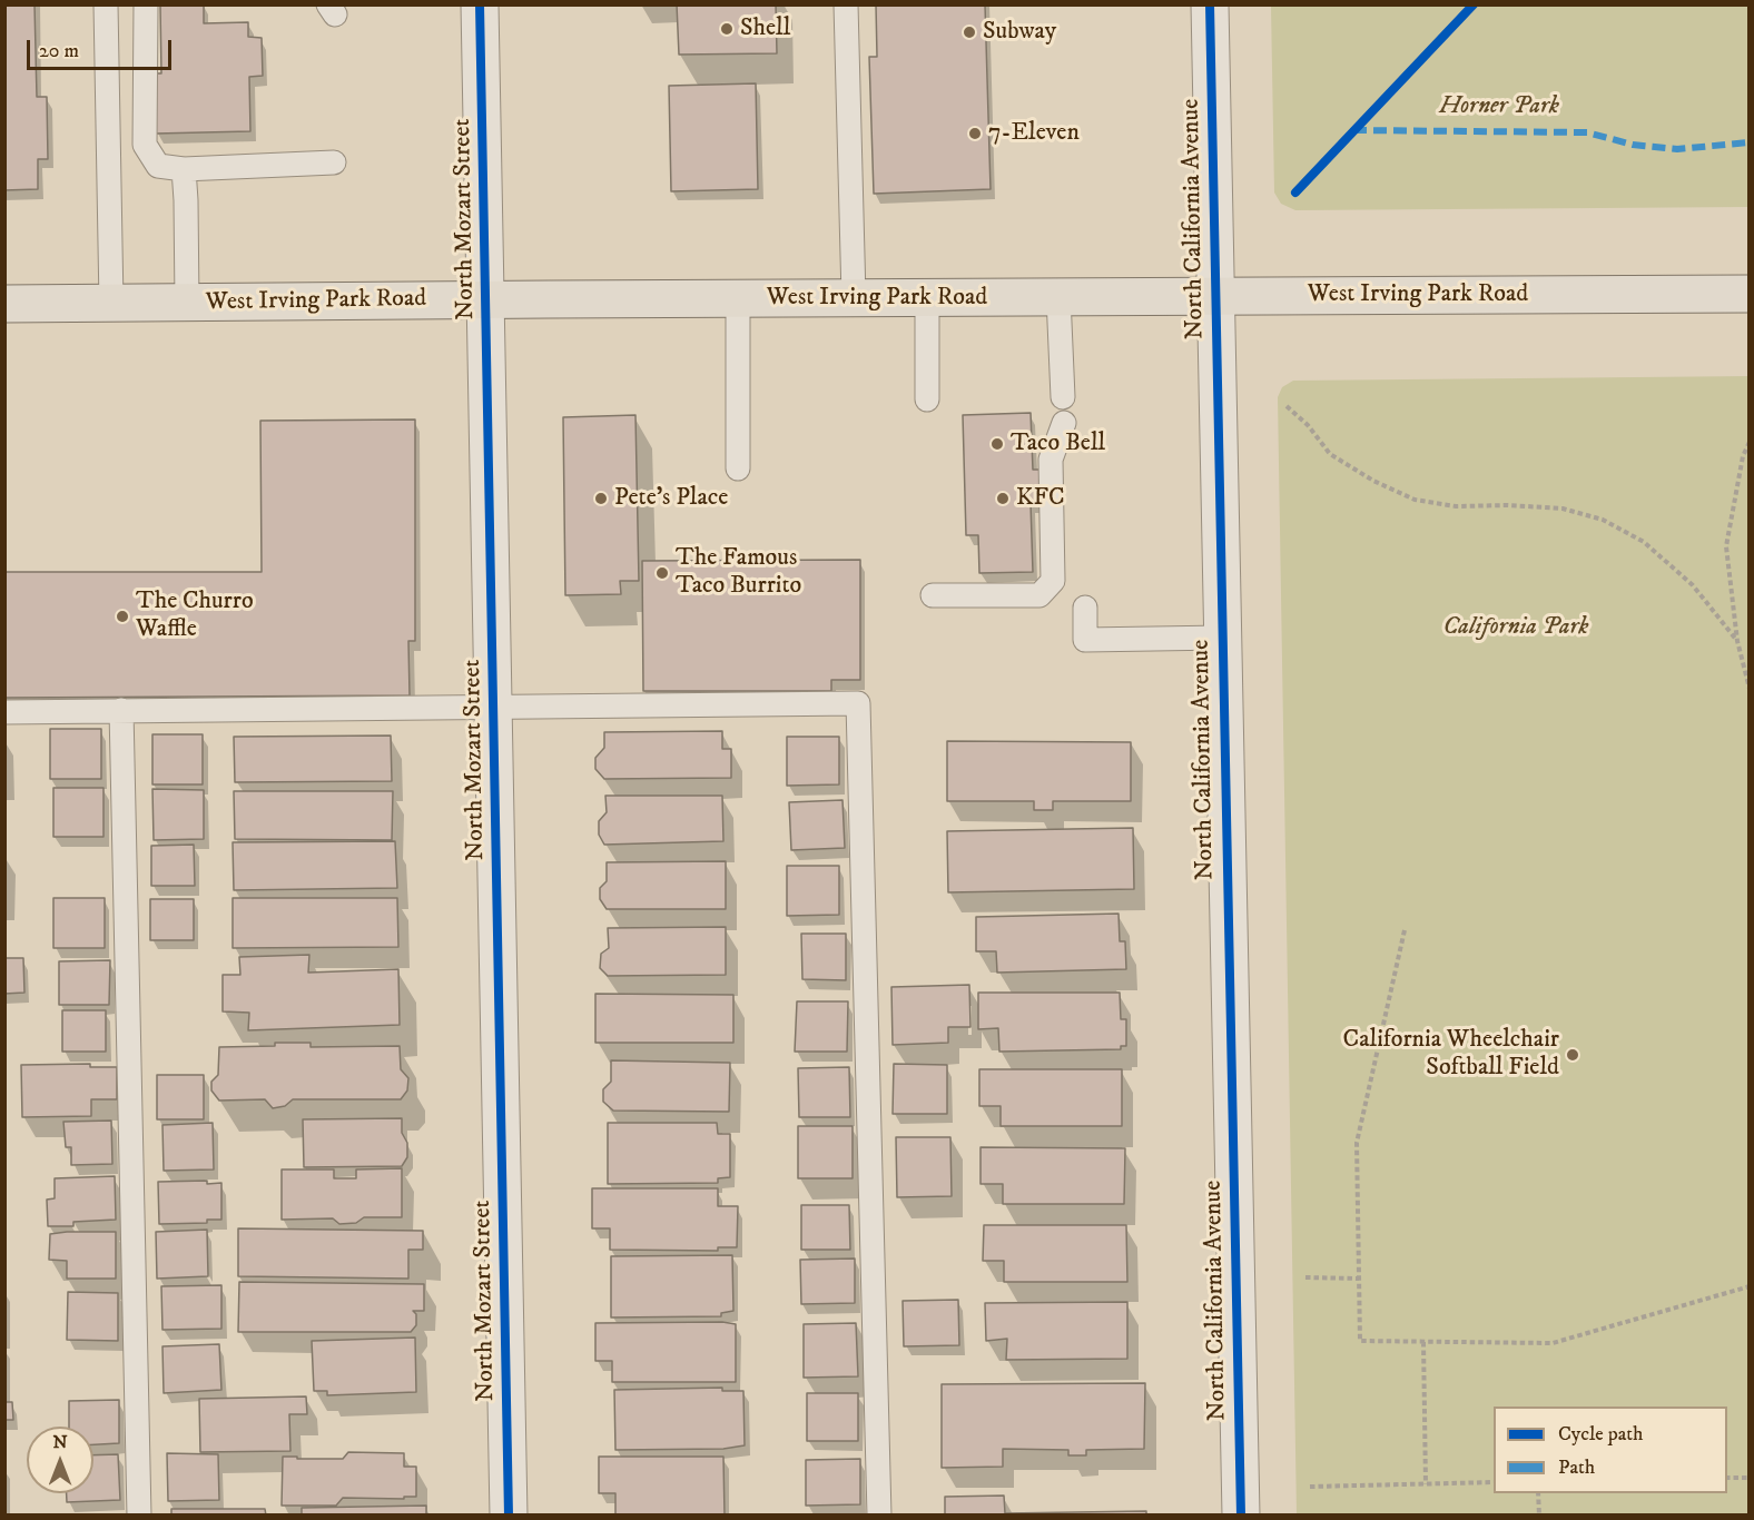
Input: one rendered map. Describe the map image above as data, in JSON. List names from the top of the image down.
{
  "streets": {
    "main road": ["West Irving Park Road"],
    "street": ["North Mozart Street", "North California Avenue"]
  },
  "crossings": [
    ["North Mozart Street", "West Irving Park Road"],
    ["North California Avenue", "West Irving Park Road"]
  ],
  "parks": ["Horner Park", "California Park"],
  "places": [
    "Shell",
    "Subway",
    "7-Eleven",
    "Taco Bell",
    "Pete’s Place",
    "KFC",
    "The Famous Taco Burrito",
    "The Churro Waffle",
    "California Wheelchair Softball Field"
  ],
  "legend": ["Cycle path", "Path"],
  "scale_bar": "20 m",
  "north": "top"
}
